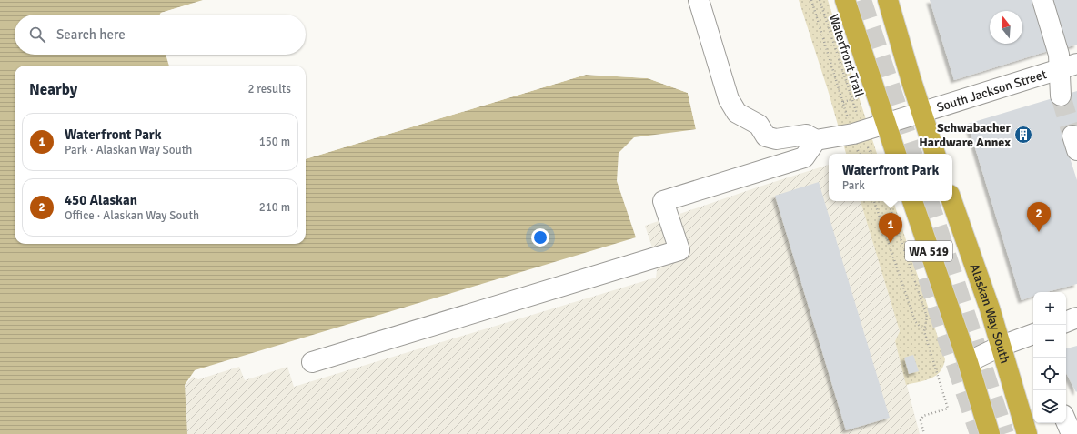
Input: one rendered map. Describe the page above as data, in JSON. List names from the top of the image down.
{
  "streets": {
    "highway": ["WA 519", "Alaskan Way South"],
    "street": ["South Jackson Street"],
    "path": ["Waterfront Trail"]
  },
  "places": {
    "building": ["Schwabacher Hardware Annex"]
  },
  "north": "top",
  "page": {
    "search": "Search here",
    "heading": ["Nearby", "2 results"],
    "list": [
      {
        "mark": "1",
        "name": "Waterfront Park",
        "note": "Park · Alaskan Way South",
        "value": "150 m"
      },
      {
        "mark": "2",
        "name": "450 Alaskan",
        "note": "Office · Alaskan Way South",
        "value": "210 m"
      }
    ],
    "popup": ["Waterfront Park", "Park"],
    "pins": ["2", "1"],
    "map_buttons": ["+", "−"]
  }
}
